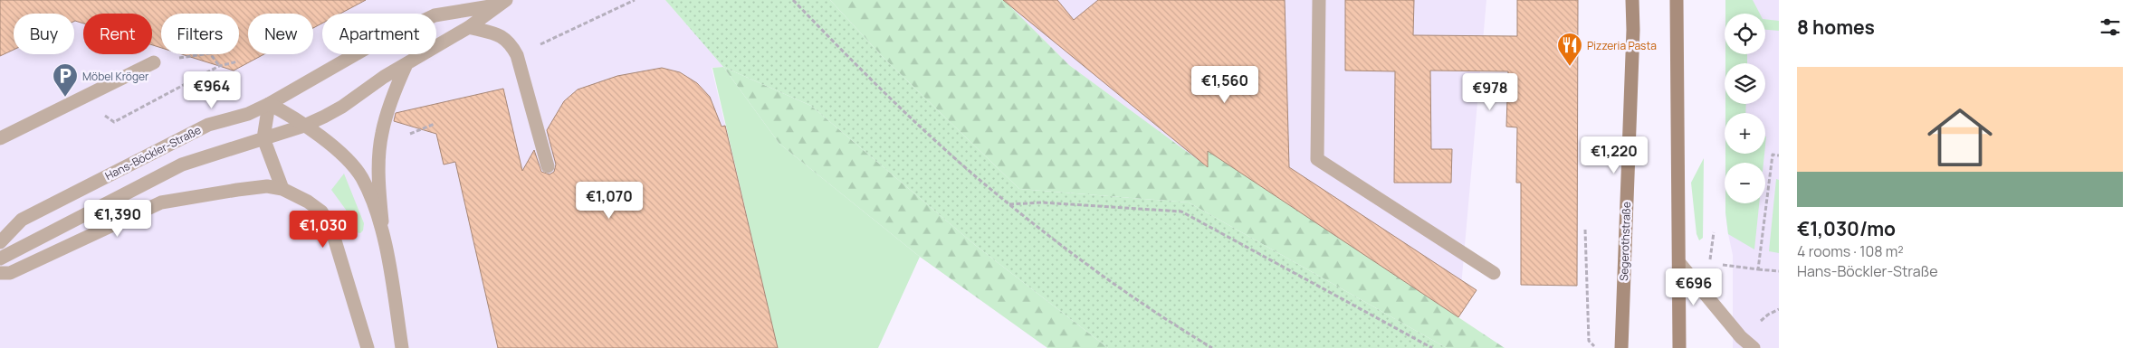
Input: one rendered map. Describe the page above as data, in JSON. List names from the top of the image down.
{
  "streets": {
    "main road": ["Segerothstraße"],
    "street": ["Hans-Böckler-Straße"]
  },
  "places": {
    "restaurant": ["Pizzeria Pasta"],
    "parking": ["Möbel Kröger"]
  },
  "page": {
    "heading": "8 homes",
    "map_buttons": ["+", "−"],
    "chip": [
      "Buy",
      "Rent",
      "Filters",
      "New",
      "Apartment"
    ],
    "list": [
      {
        "name": "€1,030/mo",
        "note": "4 rooms · 108 m² · Hans-Böckler-Straße"
      }
    ],
    "price": [
      "€1,560",
      "€964",
      "€978",
      "€1,220",
      "€1,070",
      "€1,390",
      "€1,030",
      "€696"
    ]
  }
}
